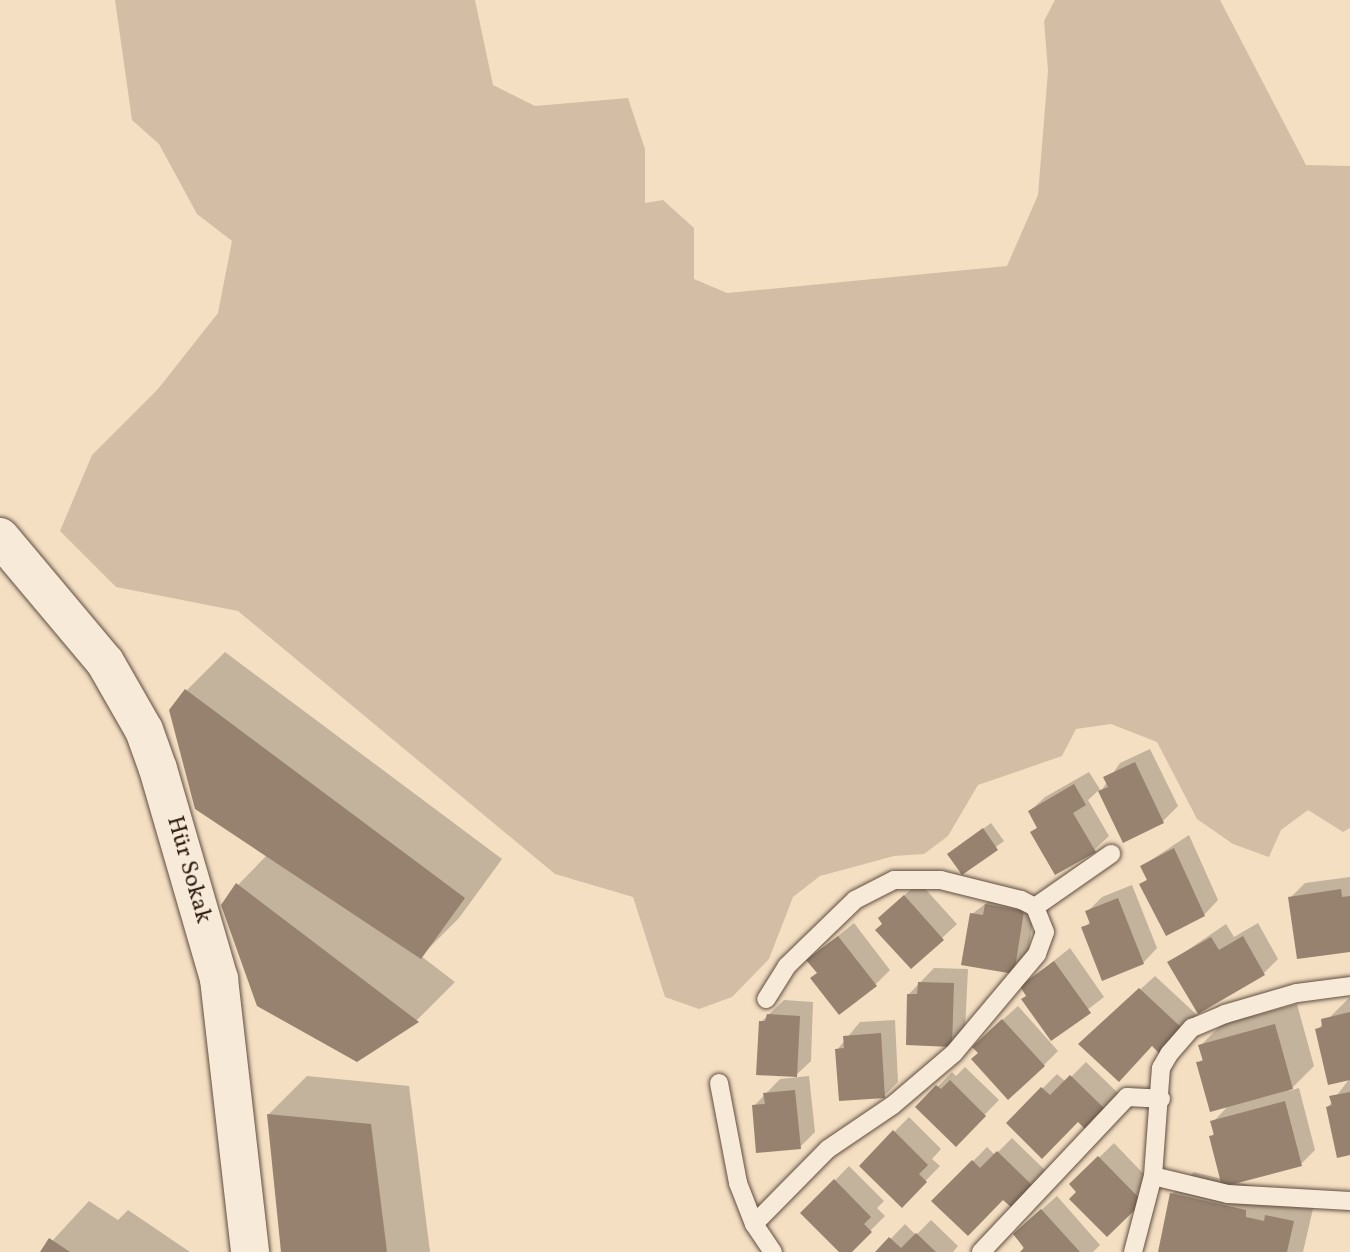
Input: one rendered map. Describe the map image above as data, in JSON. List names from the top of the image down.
{
  "streets": {
    "street": ["Hür Sokak"]
  }
}
